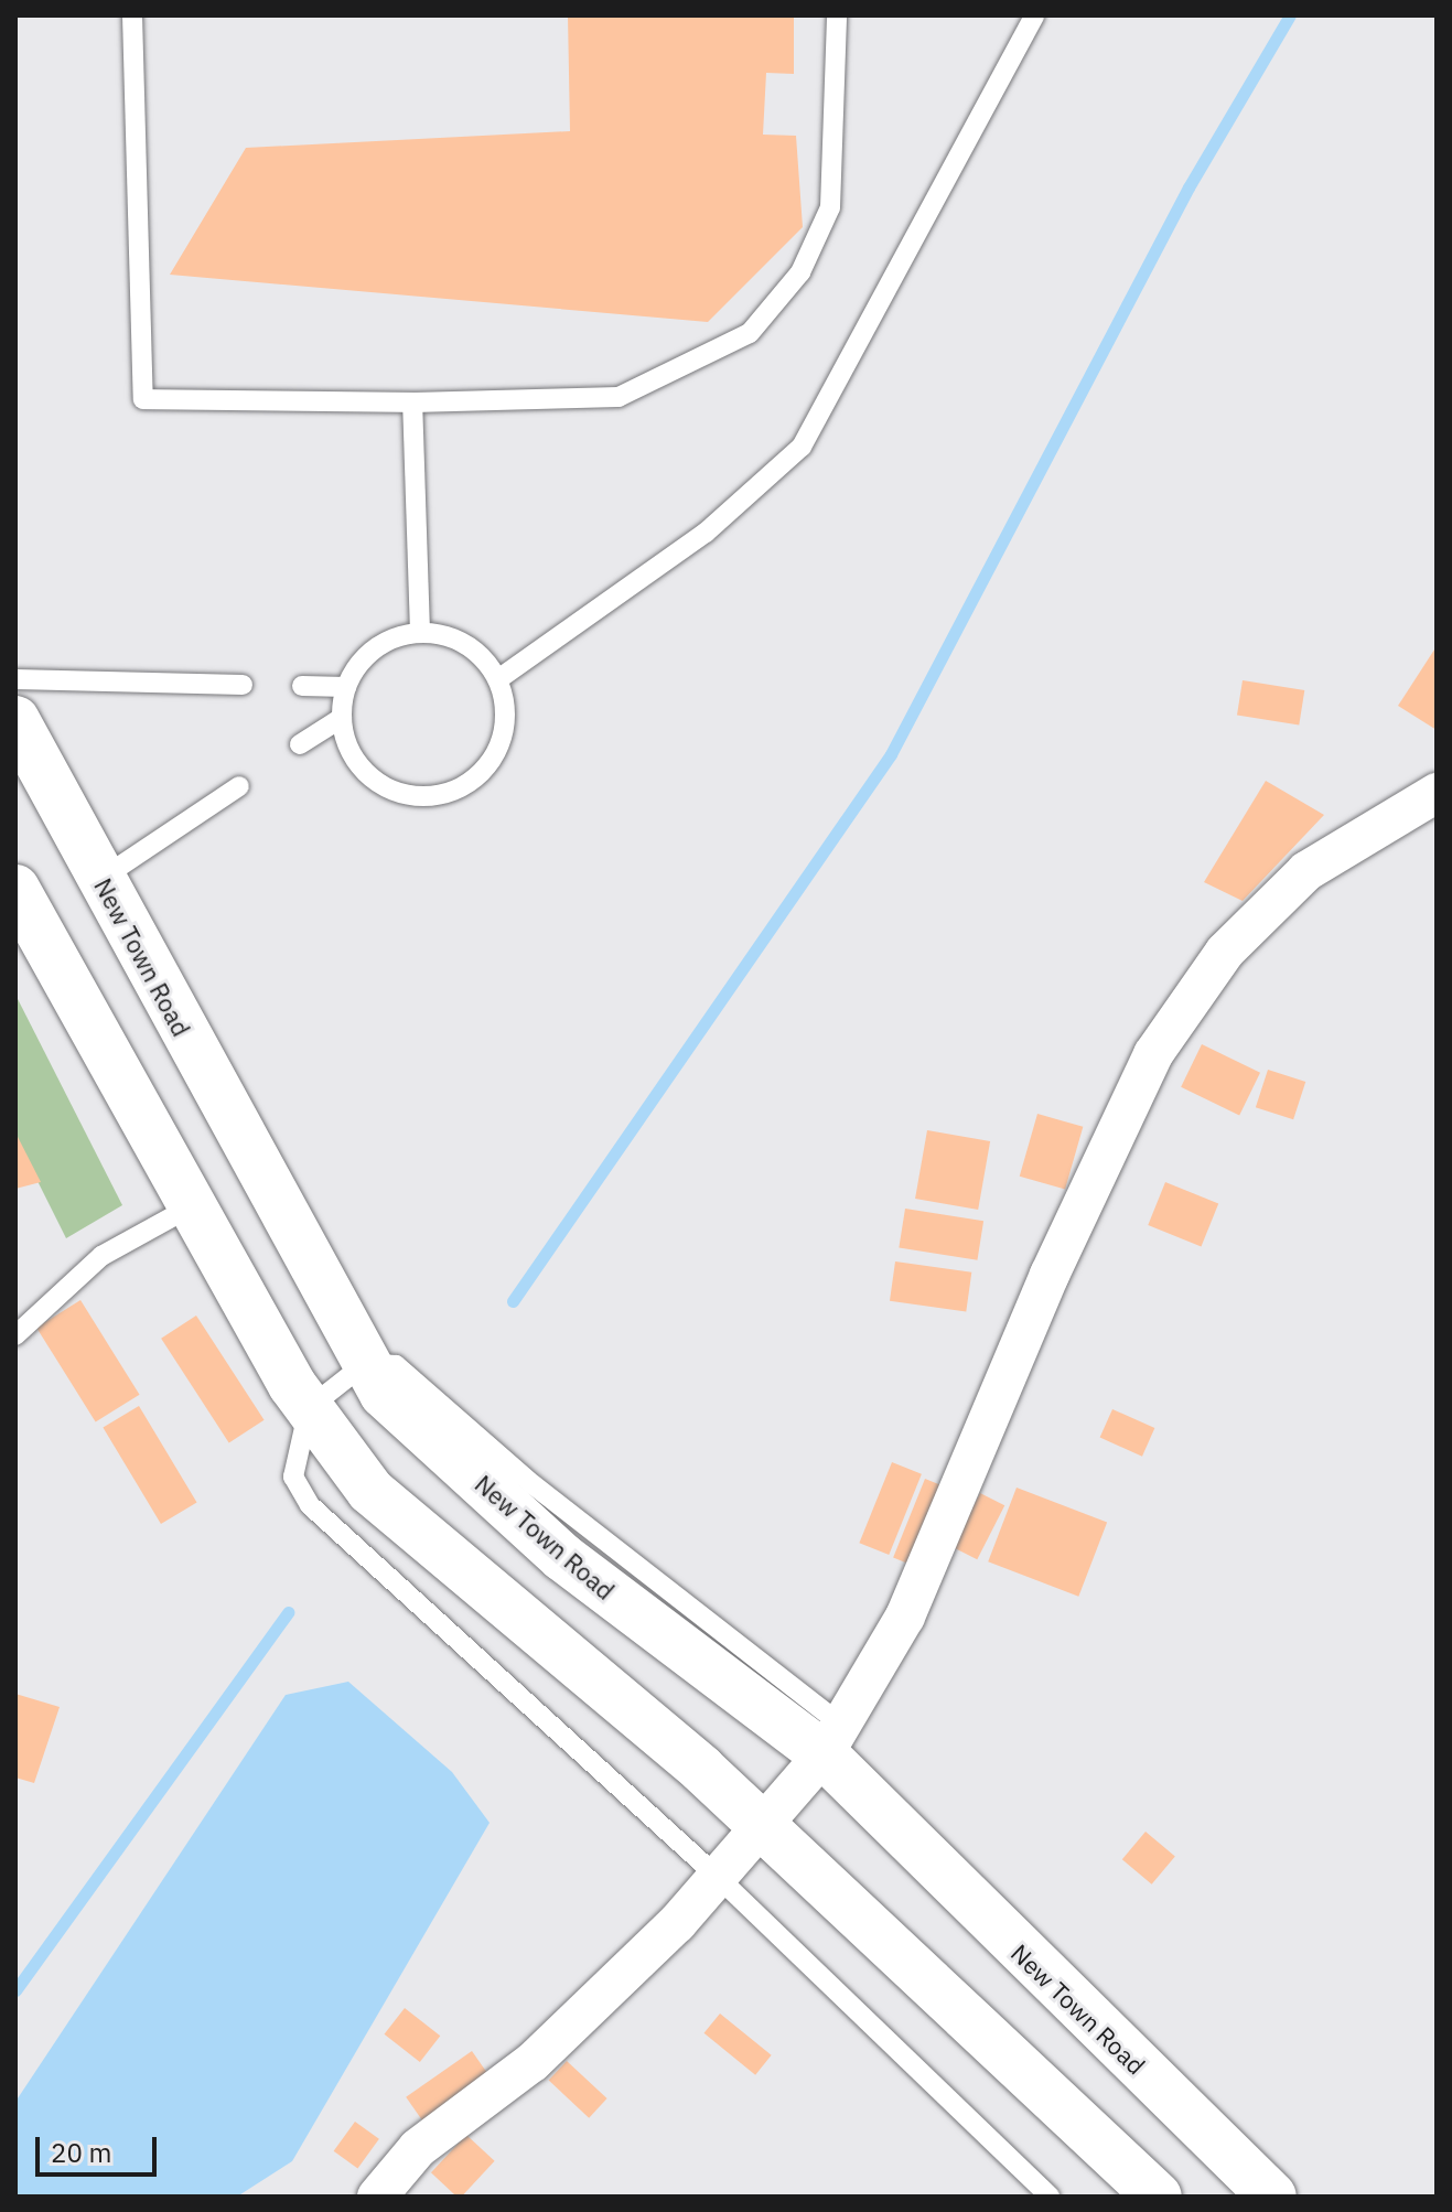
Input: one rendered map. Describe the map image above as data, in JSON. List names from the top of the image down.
{
  "streets": {
    "main road": ["New Town Road"]
  },
  "scale_bar": "20 m"
}
